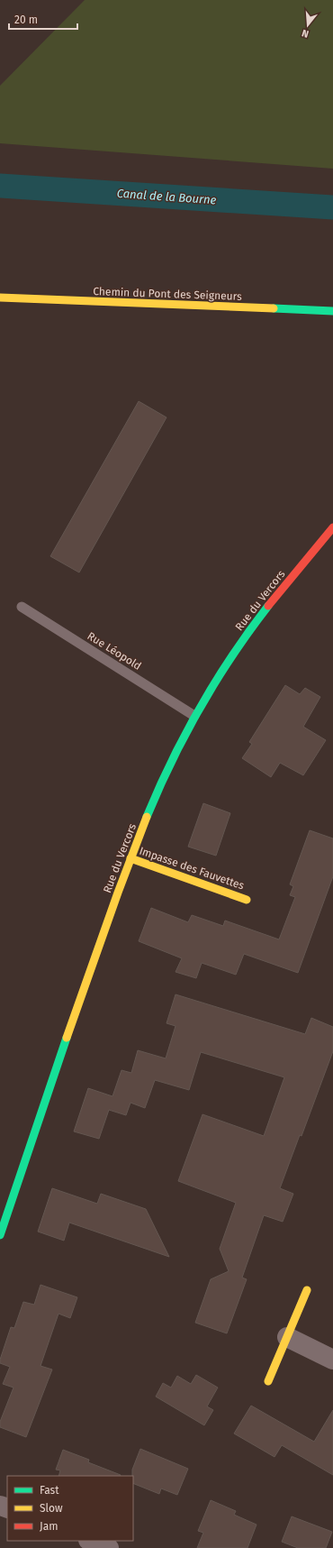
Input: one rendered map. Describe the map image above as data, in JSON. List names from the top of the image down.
{
  "streets": {
    "street": ["Chemin du Pont des Seigneurs", "Rue du Vercors", "Impasse des Fauvettes"],
    "lane": ["Rue Léopold"]
  },
  "crossings": [
    ["Rue du Vercors", "Rue Léopold"],
    ["Rue du Vercors", "Impasse des Fauvettes"]
  ],
  "water": ["Canal de la Bourne"],
  "legend": ["Fast", "Slow", "Jam"],
  "scale_bar": "20 m",
  "north": "bottom"
}
